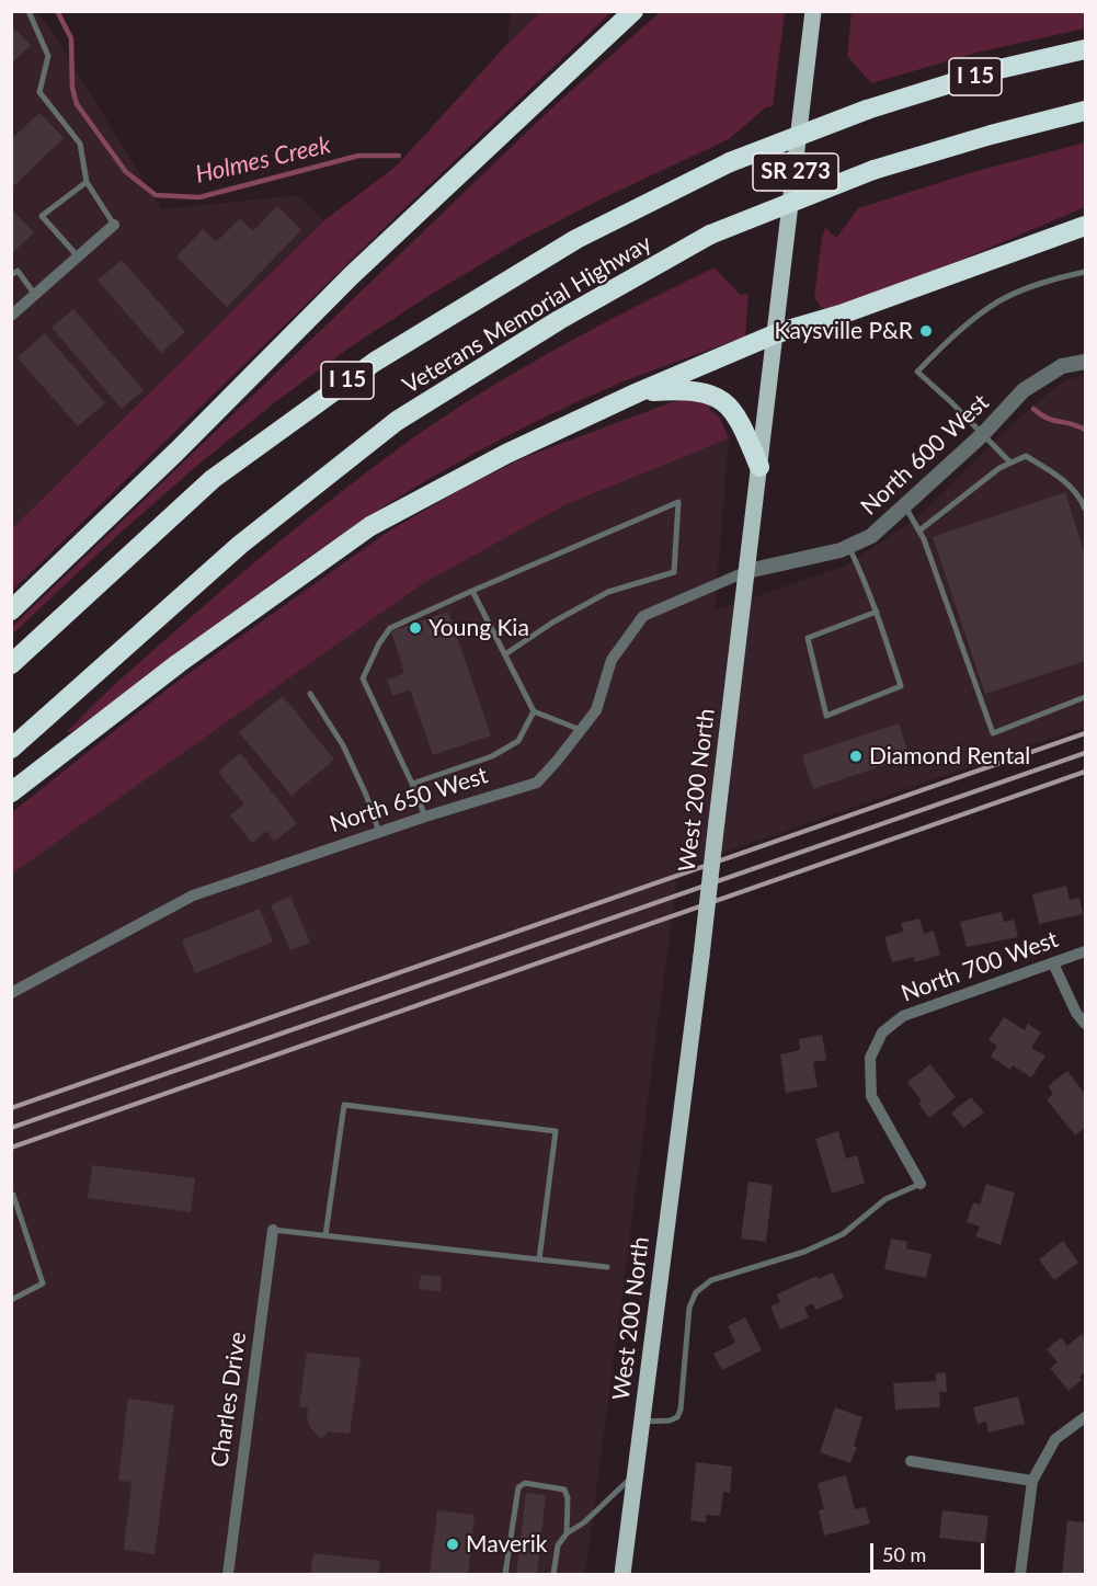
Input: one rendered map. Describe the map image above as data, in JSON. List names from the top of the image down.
{
  "streets": {
    "highway": ["I 15", "Veterans Memorial Highway"],
    "main road": ["SR 273", "West 200 North"],
    "street": [
      "North 600 West",
      "North 650 West",
      "North 700 West",
      "Charles Drive"
    ]
  },
  "crossings": [
    ["North 600 West", "West 200 North"],
    ["North 600 West", "North 650 West"],
    ["West 200 North", "North 650 West"]
  ],
  "water": ["Holmes Creek"],
  "places": [
    "Kaysville P&R",
    "Young Kia",
    "Diamond Rental",
    "Maverik"
  ],
  "scale_bar": "50 m"
}
